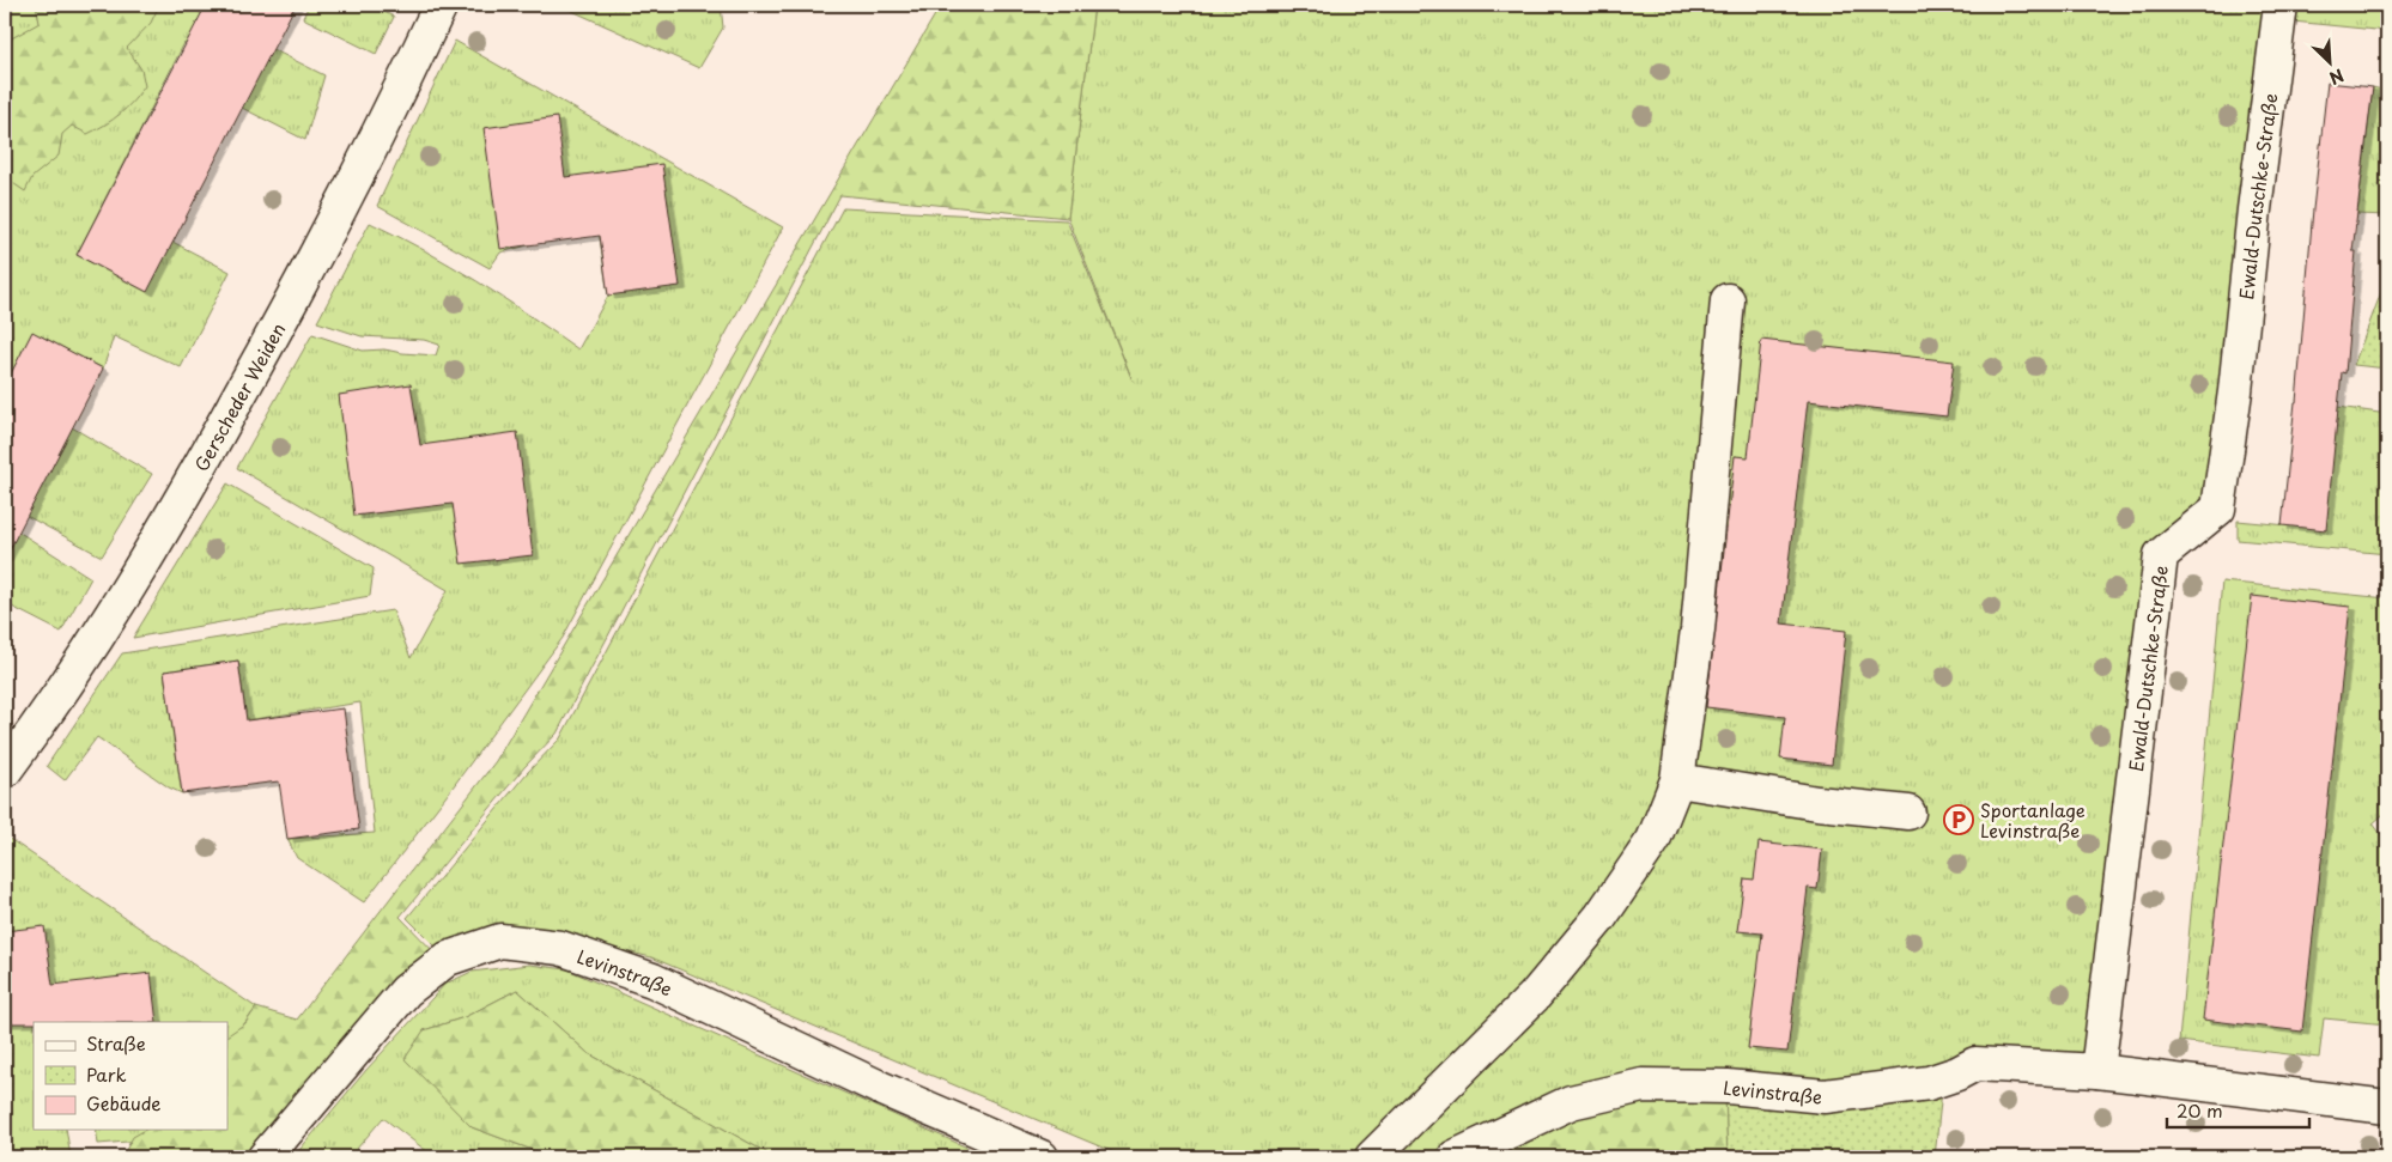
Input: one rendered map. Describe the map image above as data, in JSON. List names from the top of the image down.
{
  "streets": {
    "street": ["Ewald-Dutschke-Straße", "Gerscheder Weiden", "Levinstraße"]
  },
  "crossings": [
    ["Ewald-Dutschke-Straße", "Levinstraße"]
  ],
  "places": {
    "parking": ["Sportanlage Levinstraße"]
  },
  "legend": ["Straße", "Park", "Gebäude"],
  "scale_bar": "20 m",
  "north": "bottom right"
}
